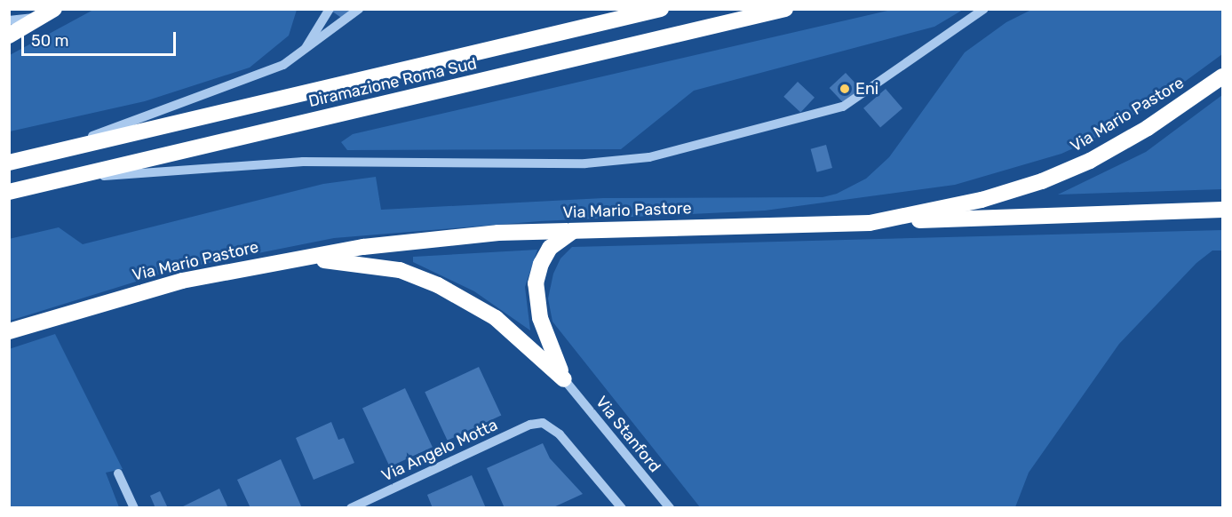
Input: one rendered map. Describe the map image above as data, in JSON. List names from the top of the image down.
{
  "streets": {
    "highway": ["Diramazione Roma Sud", "Via Mario Pastore"],
    "street": ["Via Stanford", "Via Angelo Motta"]
  },
  "places": ["Eni"],
  "scale_bar": "50 m"
}
